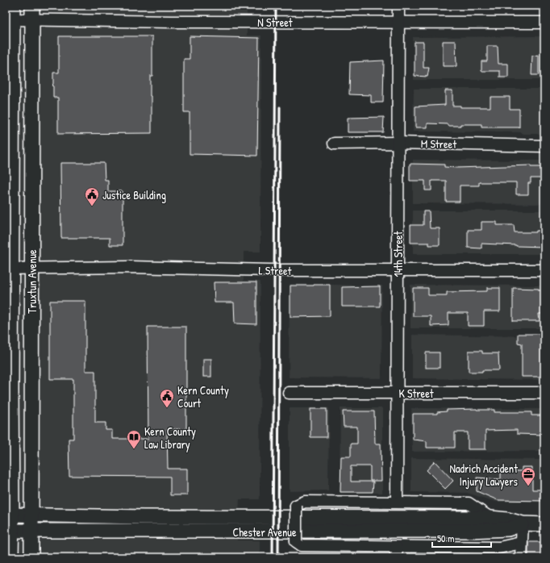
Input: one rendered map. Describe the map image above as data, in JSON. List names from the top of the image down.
{
  "streets": {
    "main road": ["Truxtun Avenue", "Chester Avenue"],
    "street": [
      "N Street",
      "M Street",
      "14th Street",
      "L Street",
      "K Street"
    ]
  },
  "crossings": [
    ["N Street", "14th Street"],
    ["N Street", "Truxtun Avenue"],
    ["M Street", "14th Street"],
    ["14th Street", "L Street"],
    ["14th Street", "K Street"],
    ["L Street", "Truxtun Avenue"],
    ["Truxtun Avenue", "Chester Avenue"]
  ],
  "places": {
    "public building": ["Justice Building", "Kern County Court"],
    "library": ["Kern County Law Library"],
    "office": ["Nadrich Accident Injury Lawyers"]
  },
  "scale_bar": "50 m"
}
